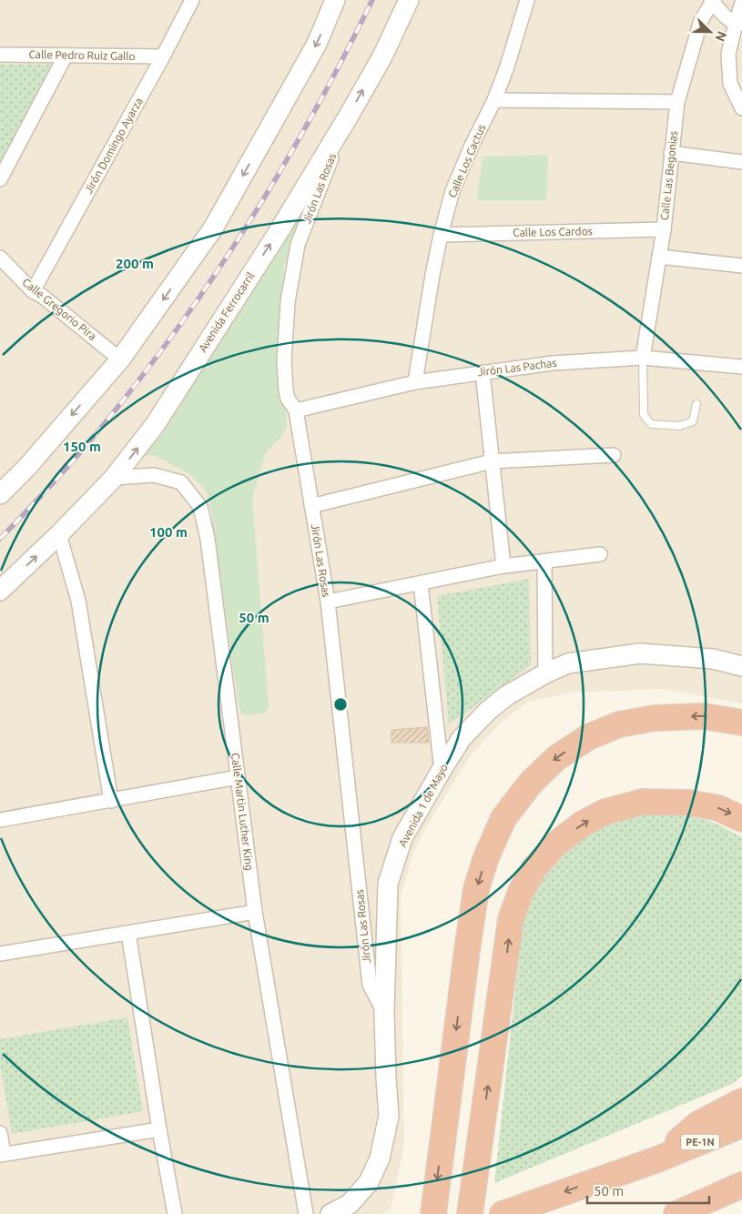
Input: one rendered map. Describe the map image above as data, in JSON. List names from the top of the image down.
{
  "streets": {
    "highway": ["PE-1N"],
    "main road": ["Avenida Ferrocarril", "Avenida 1 de Mayo"],
    "street": [
      "Calle Pedro Ruiz Gallo",
      "Jirón Domingo Ayarza",
      "Calle Los Cactus",
      "Calle Las Begonias",
      "Jirón Las Rosas",
      "Calle Los Cardos",
      "Calle Gregorio Pira",
      "Jirón Las Pachas",
      "Calle Martin Luther King"
    ]
  },
  "crossings": [
    ["Calle Pedro Ruiz Gallo", "Jirón Domingo Ayarza"],
    ["Jirón Domingo Ayarza", "Calle Gregorio Pira"],
    ["Calle Los Cactus", "Calle Los Cardos"],
    ["Calle Los Cactus", "Jirón Las Pachas"],
    ["Calle Las Begonias", "Calle Los Cardos"],
    ["Calle Las Begonias", "Jirón Las Pachas"],
    ["Jirón Las Rosas", "Avenida Ferrocarril"],
    ["Jirón Las Rosas", "Jirón Las Pachas"],
    ["Jirón Las Rosas", "Avenida 1 de Mayo"],
    ["Avenida Ferrocarril", "Calle Martin Luther King"]
  ],
  "scale_bar": "50 m",
  "north": "bottom right",
  "rings": [
    "200 m",
    "150 m",
    "100 m",
    "50 m"
  ]
}
